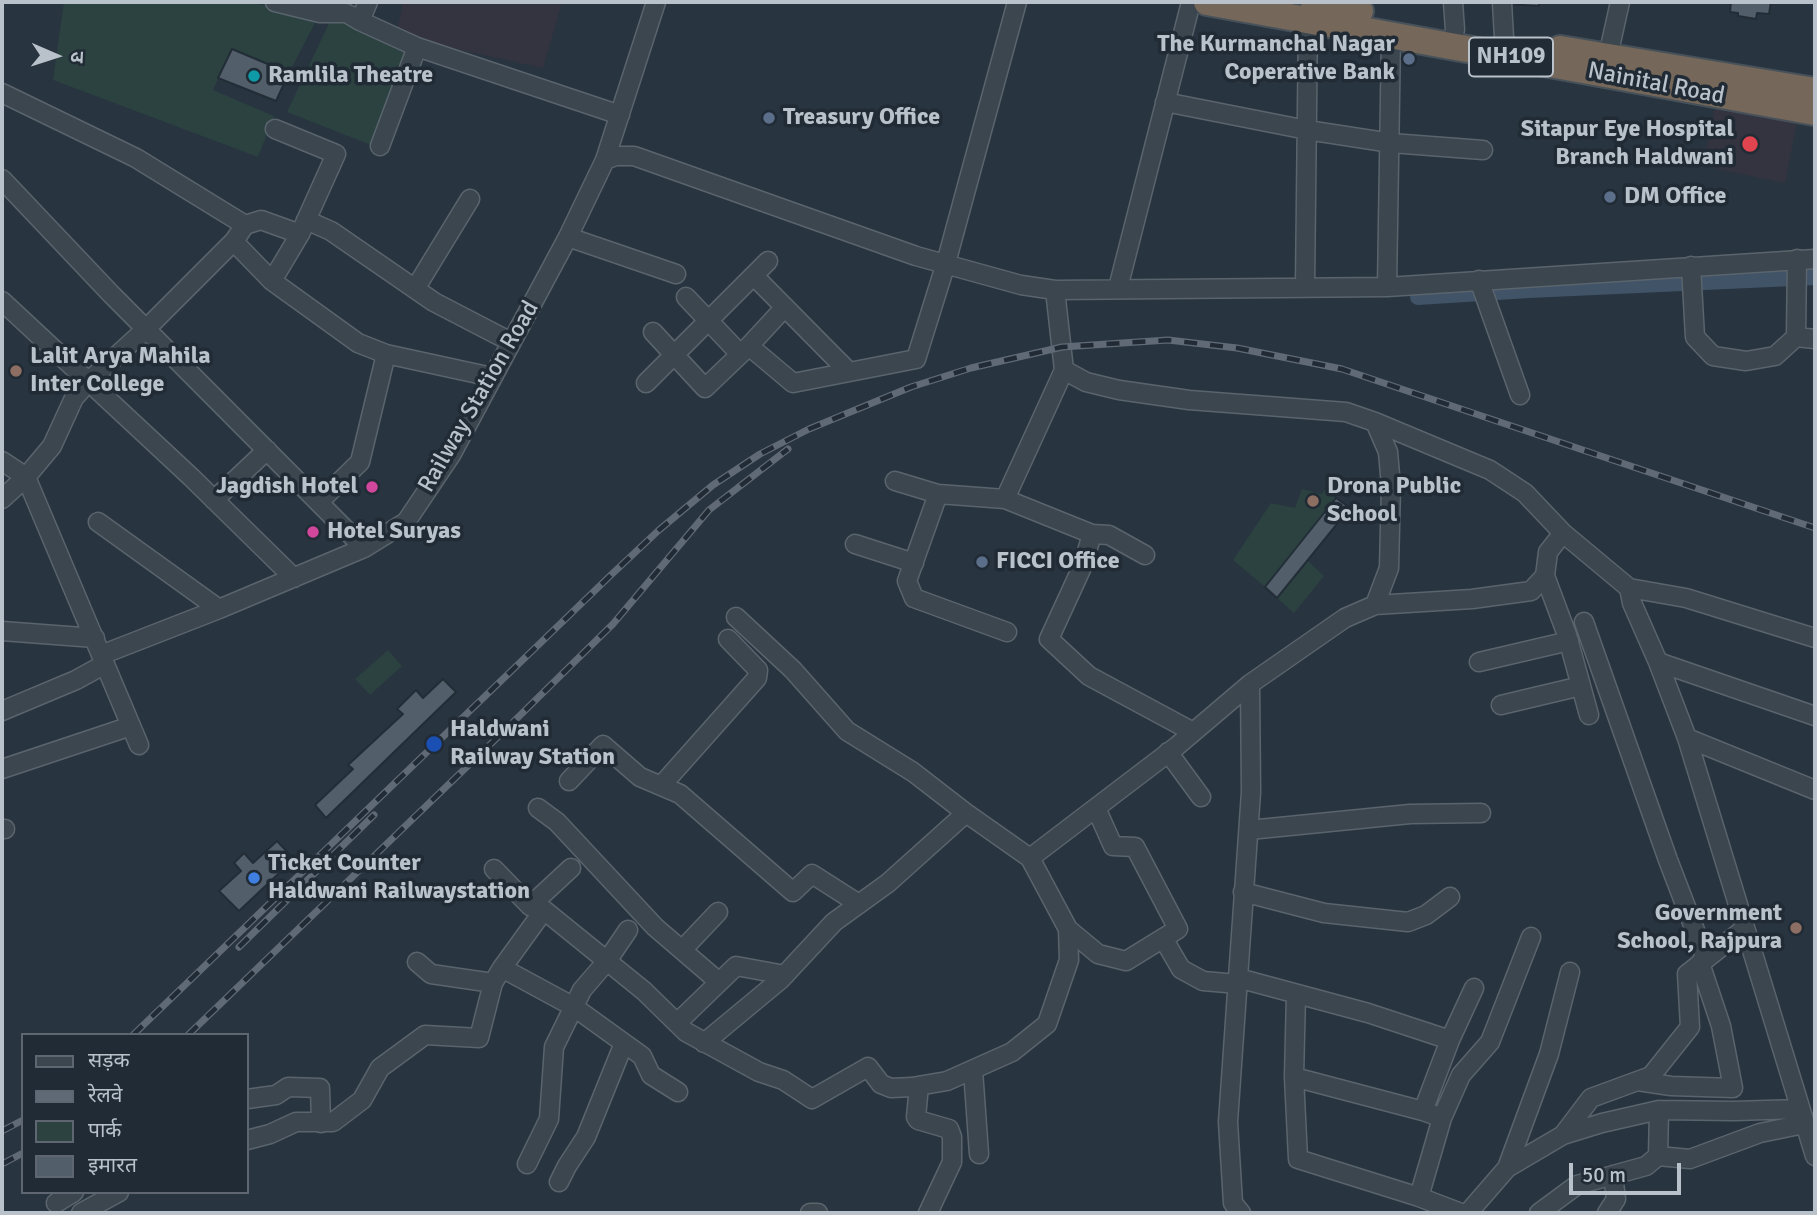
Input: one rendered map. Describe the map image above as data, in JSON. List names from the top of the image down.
{
  "streets": {
    "highway": ["NH109", "Nainital Road"],
    "street": ["Railway Station Road"]
  },
  "places": [
    "The Kurmanchal Nagar Coperative Bank",
    "Ramlila Theatre",
    "Treasury Office",
    "Sitapur Eye Hospital Branch Haldwani",
    "DM Office",
    "Lalit Arya Mahila Inter College",
    "Jagdish Hotel",
    "Drona Public School",
    "Hotel Suryas",
    "FICCI Office",
    "Haldwani Railway Station",
    "Ticket Counter Haldwani Railwaystation",
    "Government School, Rajpura"
  ],
  "legend": [
    "सड़क",
    "रेलवे",
    "पार्क",
    "इमारत"
  ],
  "scale_bar": "50 m",
  "north": "right"
}
